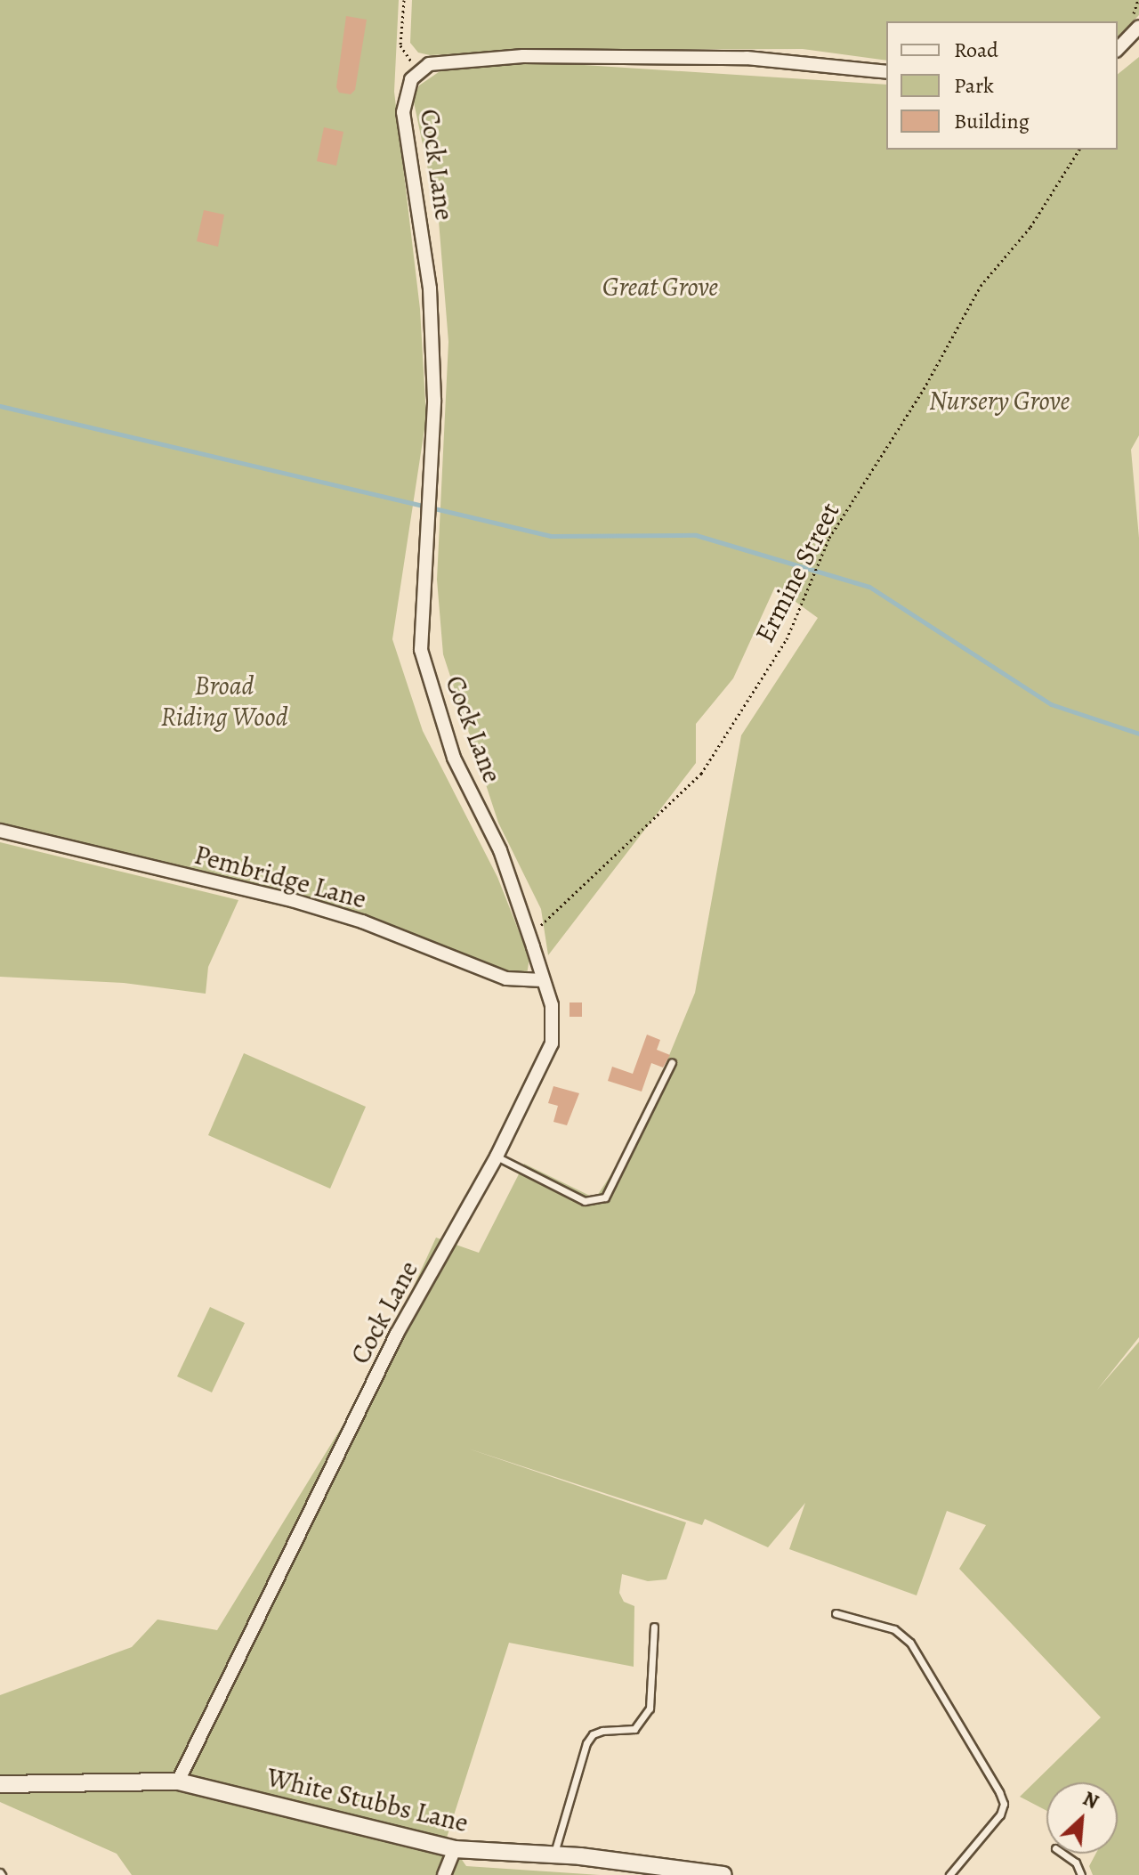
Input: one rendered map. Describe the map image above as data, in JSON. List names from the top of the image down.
{
  "streets": {
    "street": ["Cock Lane", "Pembridge Lane", "White Stubbs Lane"],
    "path": ["Ermine Street"]
  },
  "crossings": [
    ["Cock Lane", "Ermine Street"],
    ["Cock Lane", "Pembridge Lane"],
    ["Cock Lane", "White Stubbs Lane"]
  ],
  "parks": ["Great Grove", "Nursery Grove", "Broad Riding Wood"],
  "legend": ["Road", "Park", "Building"],
  "north": "top right"
}
